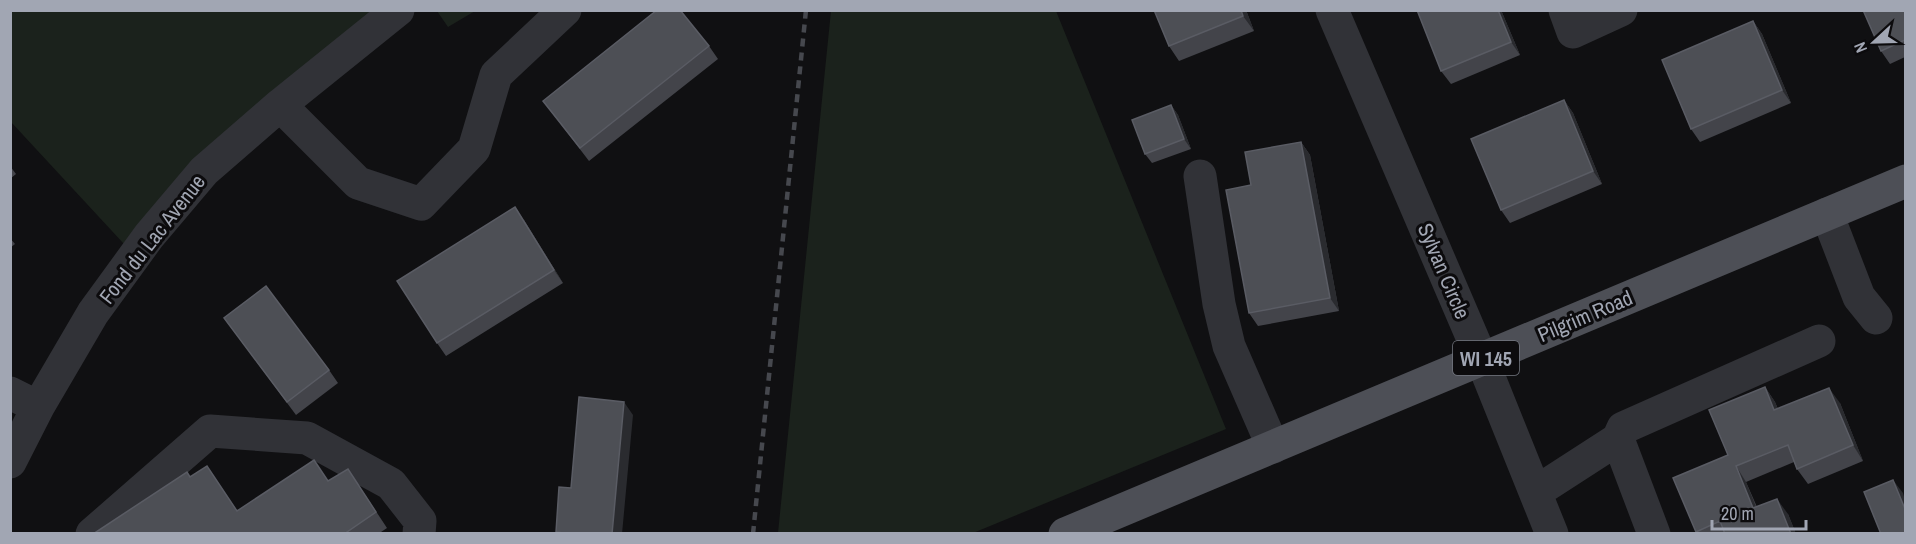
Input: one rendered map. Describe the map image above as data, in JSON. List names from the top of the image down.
{
  "streets": {
    "main road": ["Pilgrim Road", "WI 145"],
    "street": ["Fond du Lac Avenue", "Sylvan Circle"]
  },
  "crossings": [
    ["Sylvan Circle", "Pilgrim Road"]
  ],
  "scale_bar": "20 m",
  "north": "left"
}
